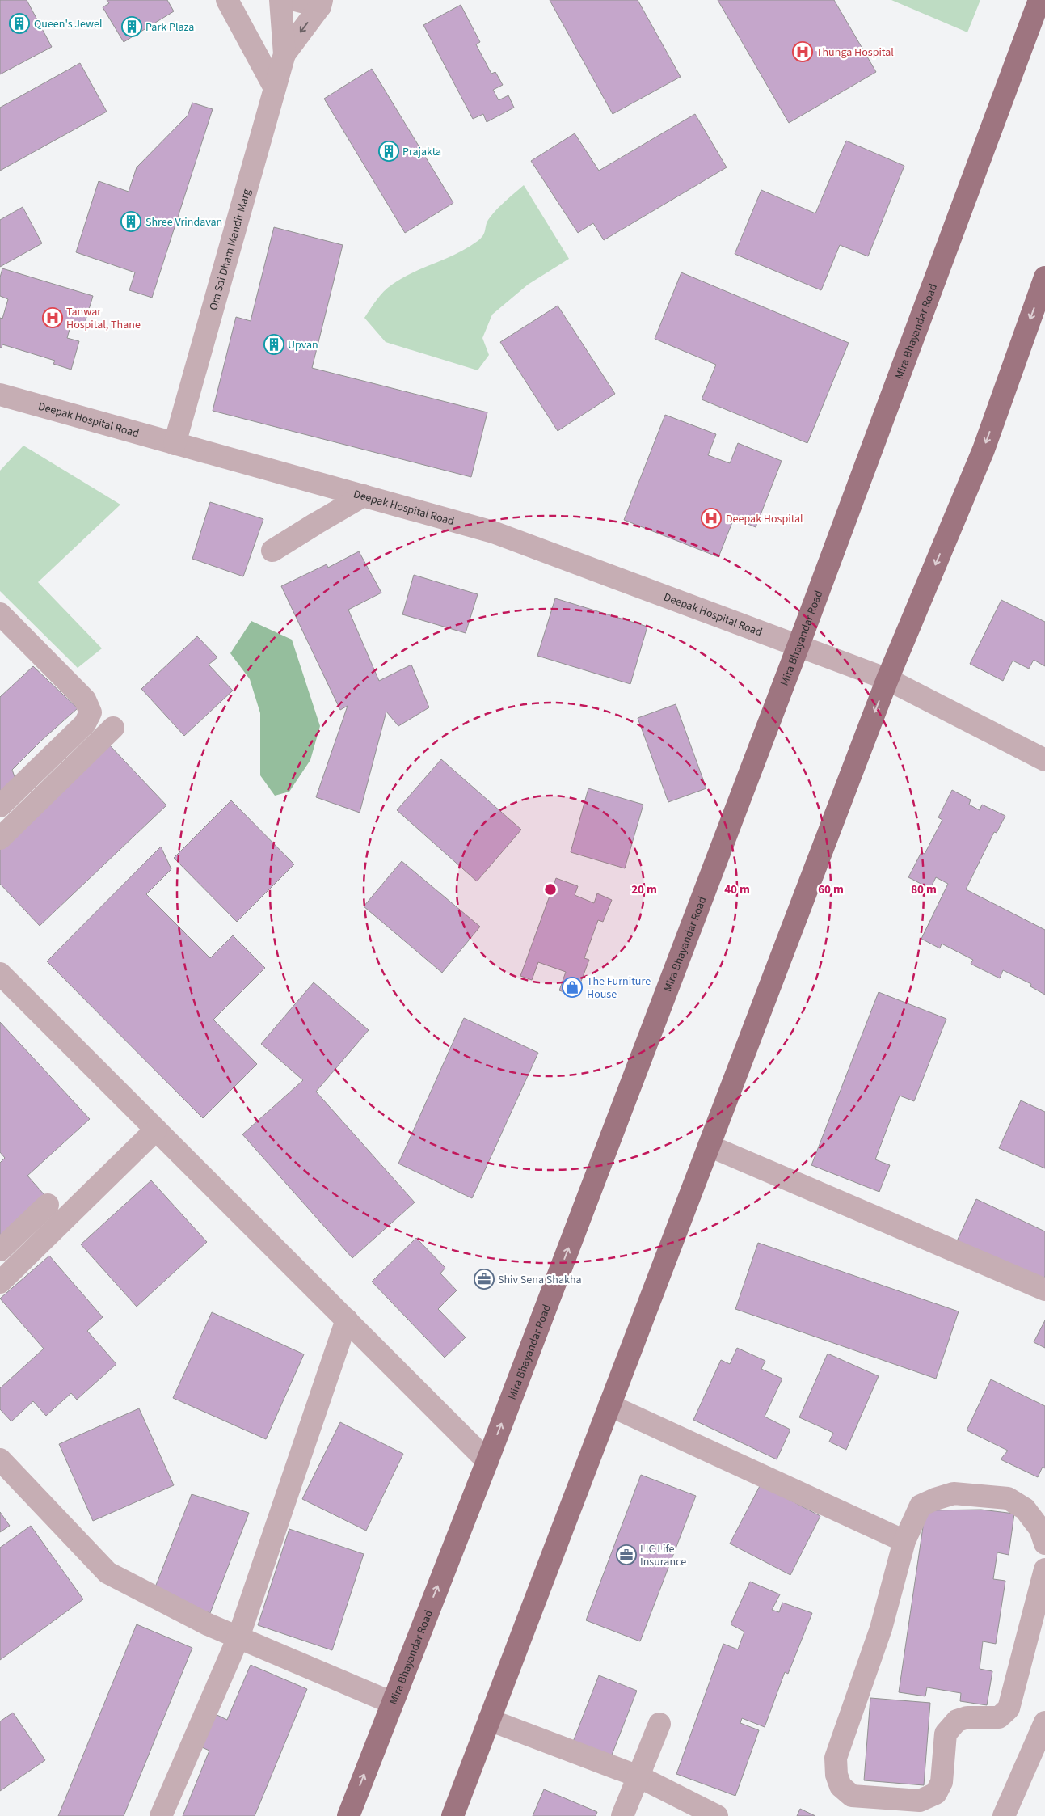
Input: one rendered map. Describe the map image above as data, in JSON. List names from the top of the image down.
{
  "streets": {
    "main road": ["Mira Bhayandar Road"],
    "street": ["Om Sai Dham Mandir Marg", "Deepak Hospital Road"]
  },
  "crossings": [
    ["Om Sai Dham Mandir Marg", "Deepak Hospital Road"],
    ["Mira Bhayandar Road", "Deepak Hospital Road"]
  ],
  "places": {
    "building": [
      "Queen's Jewel",
      "Park Plaza",
      "Prajakta",
      "Shree Vrindavan",
      "Upvan"
    ],
    "hospital": ["Thunga Hospital", "Tanwar Hospital, Thane", "Deepak Hospital"],
    "shop": ["The Furniture House"],
    "office": ["Shiv Sena Shakha", "LIC Life Insurance"]
  },
  "rings": [
    "20 m",
    "40 m",
    "60 m",
    "80 m"
  ]
}
